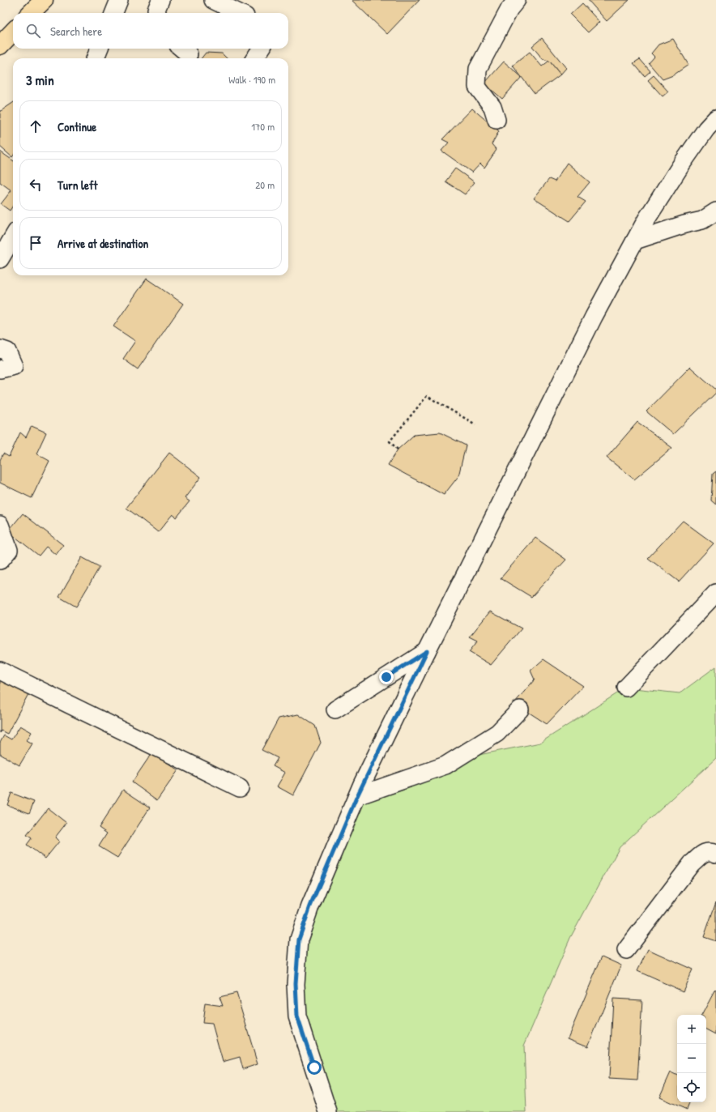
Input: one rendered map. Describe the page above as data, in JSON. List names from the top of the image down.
{
  "page": {
    "search": "Search here",
    "heading": ["3 min", "Walk · 190 m"],
    "list": [
      ["Continue", "170 m"],
      ["Turn left", "20 m"],
      "Arrive at destination"
    ],
    "map_buttons": ["+", "−"]
  }
}
